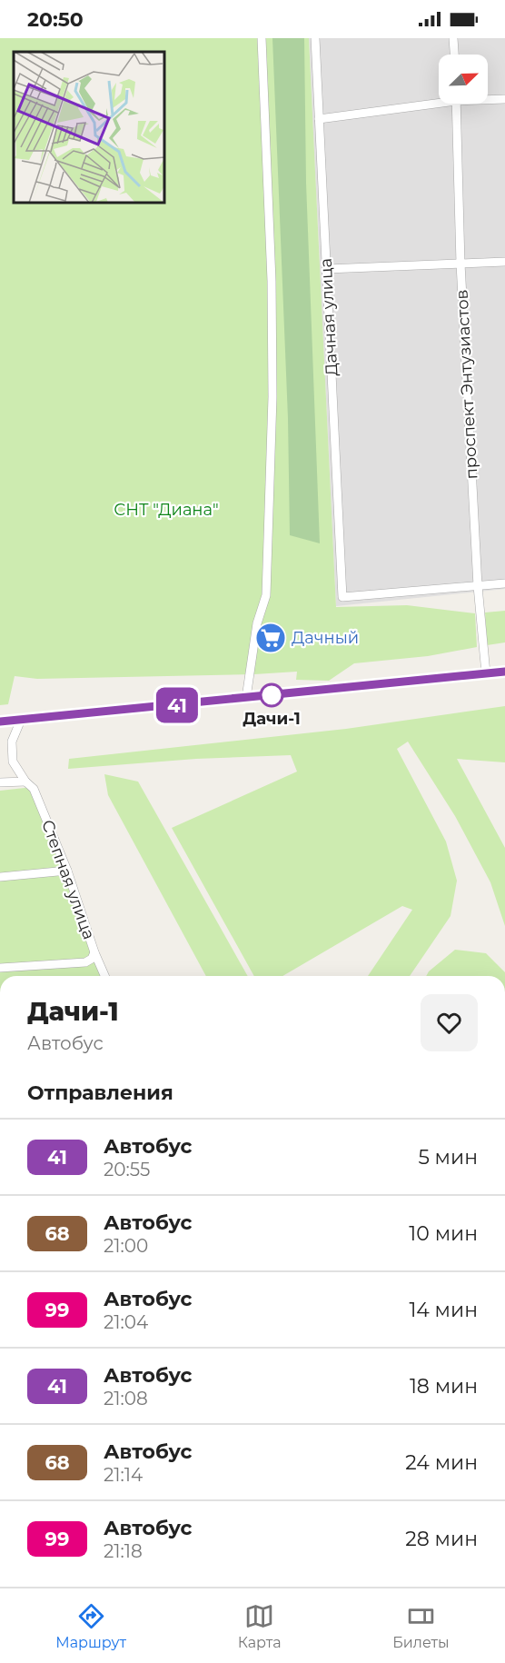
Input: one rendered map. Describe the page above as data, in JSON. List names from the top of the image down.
{
  "streets": {
    "street": ["Дачная улица", "проспект Энтузиастов", "Степная улица"]
  },
  "crossings": [
    ["Дачная улица", "проспект Энтузиастов"]
  ],
  "parks": ["СНТ \"Диана\""],
  "places": {
    "supermarket": ["Дачный"],
    "other": ["Дачи-1"]
  },
  "lines": ["bus line 41"],
  "north": "top right",
  "page": {
    "status": "20:50",
    "on_map": "41",
    "heading": [
      ["Дачи-1", "Автобус"],
      "Отправления"
    ],
    "list": [
      {
        "mark": "41",
        "name": "Автобус",
        "note": "20:55",
        "value": "5 мин"
      },
      {
        "mark": "68",
        "name": "Автобус",
        "note": "21:00",
        "value": "10 мин"
      },
      {
        "mark": "99",
        "name": "Автобус",
        "note": "21:04",
        "value": "14 мин"
      },
      {
        "mark": "41",
        "name": "Автобус",
        "note": "21:08",
        "value": "18 мин"
      },
      {
        "mark": "68",
        "name": "Автобус",
        "note": "21:14",
        "value": "24 мин"
      },
      {
        "mark": "99",
        "name": "Автобус",
        "note": "21:18",
        "value": "28 мин"
      }
    ],
    "tabs": ["Маршрут", "Карта", "Билеты"]
  }
}
